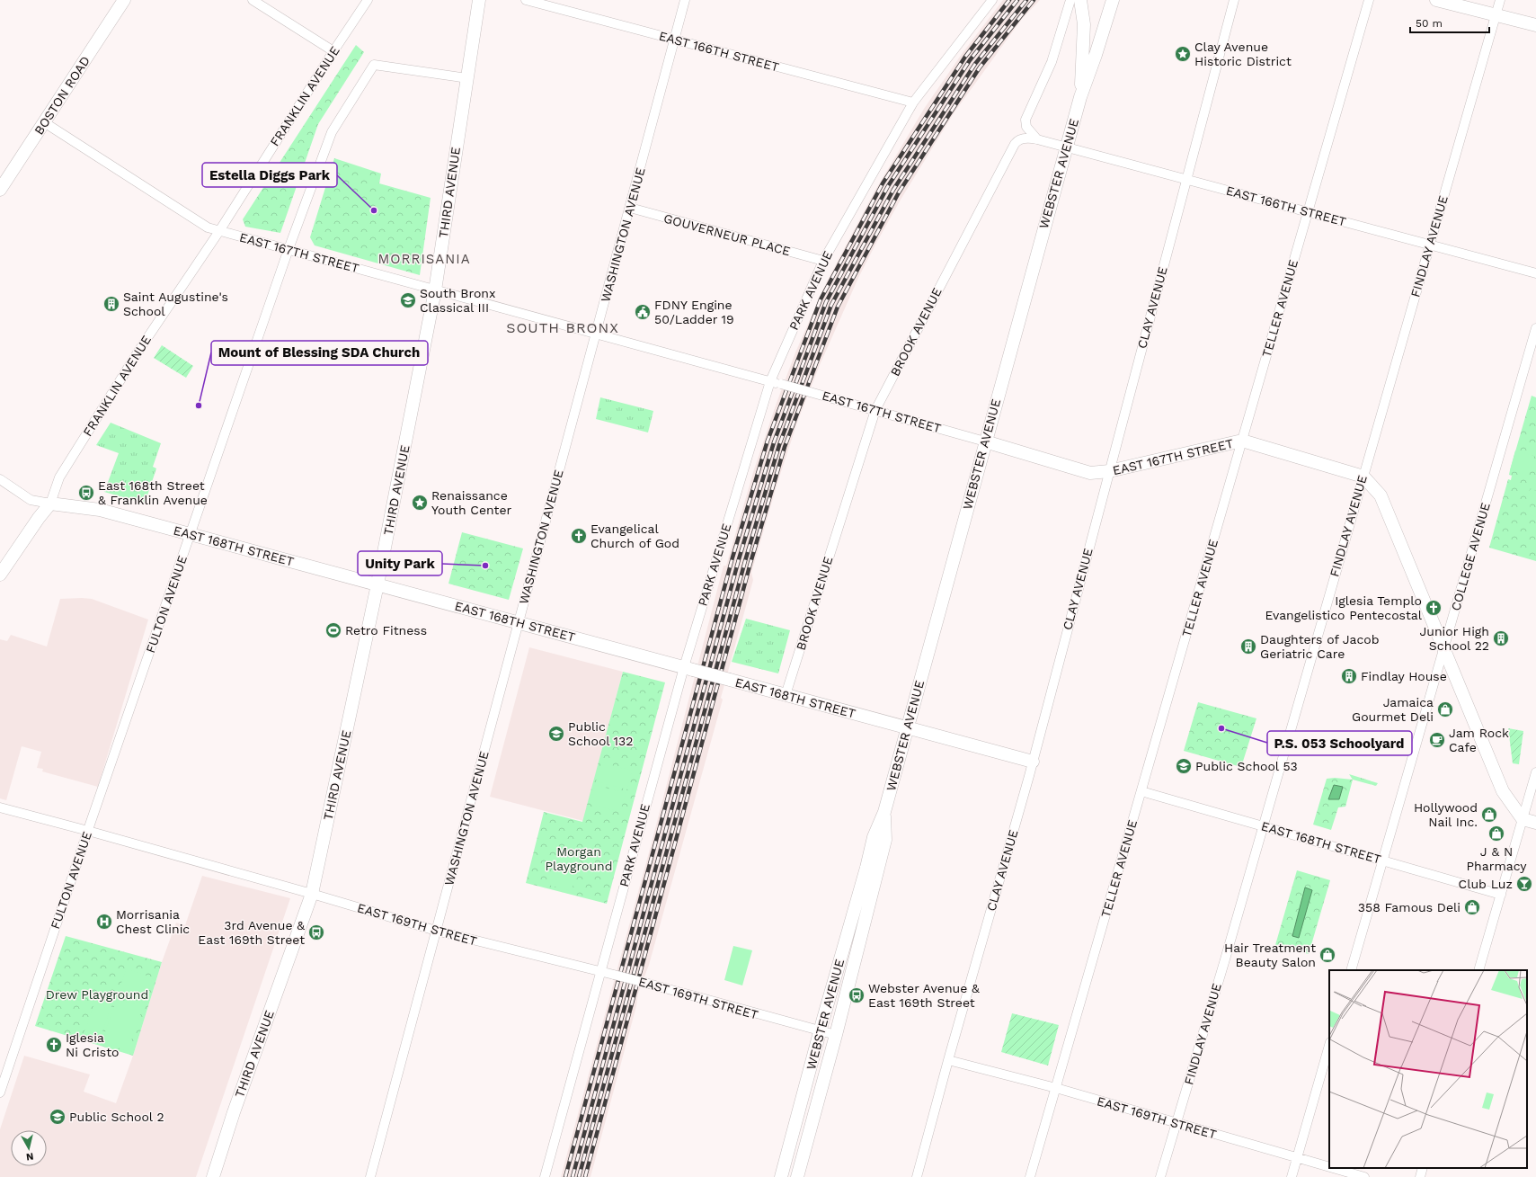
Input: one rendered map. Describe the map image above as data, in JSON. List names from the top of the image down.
{
  "streets": {
    "main road": [
      "BOSTON ROAD",
      "FRANKLIN AVENUE",
      "WEBSTER AVENUE",
      "THIRD AVENUE",
      "EAST 167TH STREET",
      "EAST 168TH STREET"
    ],
    "street": [
      "EAST 166TH STREET",
      "WASHINGTON AVENUE",
      "GOUVERNEUR PLACE",
      "FINDLAY AVENUE",
      "PARK AVENUE",
      "CLAY AVENUE",
      "TELLER AVENUE",
      "BROOK AVENUE",
      "COLLEGE AVENUE",
      "FULTON AVENUE",
      "EAST 169TH STREET"
    ]
  },
  "crossings": [
    ["EAST 166TH STREET", "WEBSTER AVENUE"],
    ["EAST 166TH STREET", "WASHINGTON AVENUE"],
    ["EAST 166TH STREET", "FINDLAY AVENUE"],
    ["EAST 166TH STREET", "PARK AVENUE"],
    ["EAST 166TH STREET", "CLAY AVENUE"],
    ["EAST 166TH STREET", "TELLER AVENUE"],
    ["EAST 166TH STREET", "BROOK AVENUE"],
    ["BOSTON ROAD", "EAST 167TH STREET"],
    ["FRANKLIN AVENUE", "EAST 167TH STREET"],
    ["FRANKLIN AVENUE", "EAST 168TH STREET"],
    ["WEBSTER AVENUE", "EAST 167TH STREET"],
    ["WEBSTER AVENUE", "EAST 168TH STREET"],
    ["WEBSTER AVENUE", "EAST 169TH STREET"],
    ["THIRD AVENUE", "EAST 167TH STREET"],
    ["THIRD AVENUE", "EAST 168TH STREET"],
    ["THIRD AVENUE", "FULTON AVENUE"],
    ["THIRD AVENUE", "EAST 169TH STREET"],
    ["WASHINGTON AVENUE", "GOUVERNEUR PLACE"],
    ["WASHINGTON AVENUE", "EAST 167TH STREET"],
    ["WASHINGTON AVENUE", "EAST 168TH STREET"],
    ["WASHINGTON AVENUE", "EAST 169TH STREET"],
    ["GOUVERNEUR PLACE", "PARK AVENUE"],
    ["FINDLAY AVENUE", "EAST 167TH STREET"],
    ["FINDLAY AVENUE", "EAST 168TH STREET"],
    ["FINDLAY AVENUE", "EAST 169TH STREET"],
    ["EAST 167TH STREET", "PARK AVENUE"],
    ["EAST 167TH STREET", "CLAY AVENUE"],
    ["EAST 167TH STREET", "TELLER AVENUE"],
    ["EAST 167TH STREET", "BROOK AVENUE"],
    ["EAST 167TH STREET", "FULTON AVENUE"],
    ["PARK AVENUE", "EAST 168TH STREET"],
    ["PARK AVENUE", "EAST 169TH STREET"],
    ["CLAY AVENUE", "EAST 168TH STREET"],
    ["CLAY AVENUE", "EAST 169TH STREET"],
    ["TELLER AVENUE", "EAST 168TH STREET"],
    ["TELLER AVENUE", "EAST 169TH STREET"],
    ["BROOK AVENUE", "EAST 168TH STREET"],
    ["EAST 168TH STREET", "COLLEGE AVENUE"],
    ["EAST 168TH STREET", "FULTON AVENUE"],
    ["FULTON AVENUE", "EAST 169TH STREET"]
  ],
  "districts": ["MORRISANIA", "SOUTH BRONX"],
  "parks": ["Morgan Playground", "Drew Playground"],
  "places": {
    "place": ["Clay Avenue Historic District", "Renaissance Youth Center"],
    "other": [
      "Estella Diggs Park",
      "Mount of Blessing SDA Church",
      "Unity Park",
      "P.S. 053 Schoolyard"
    ],
    "school or university": [
      "South Bronx Classical III",
      "Public School 132",
      "Public School 53",
      "Public School 2"
    ],
    "building": [
      "Saint Augustine's School",
      "Junior High School 22",
      "Daughters of Jacob Geriatric Care",
      "Findlay House"
    ],
    "public building": ["FDNY Engine 50/Ladder 19"],
    "bus stop": ["East 168th Street & Franklin Avenue", "3rd Avenue & East 169th Street", "Webster Avenue & East 169th Street"],
    "church": ["Evangelical Church of God", "Iglesia Templo Evangelistico Pentecostal", "Iglesia Ni Cristo"],
    "sports": ["Retro Fitness"],
    "shop": [
      "Jamaica Gourmet Deli",
      "Hollywood Nail Inc.",
      "J & N Pharmacy",
      "358 Famous Deli",
      "Hair Treatment Beauty Salon"
    ],
    "cafe": ["Jam Rock Cafe"],
    "bar": ["Club Luz"],
    "hospital": ["Morrisania Chest Clinic"]
  },
  "scale_bar": "50 m",
  "north": "bottom"
}
